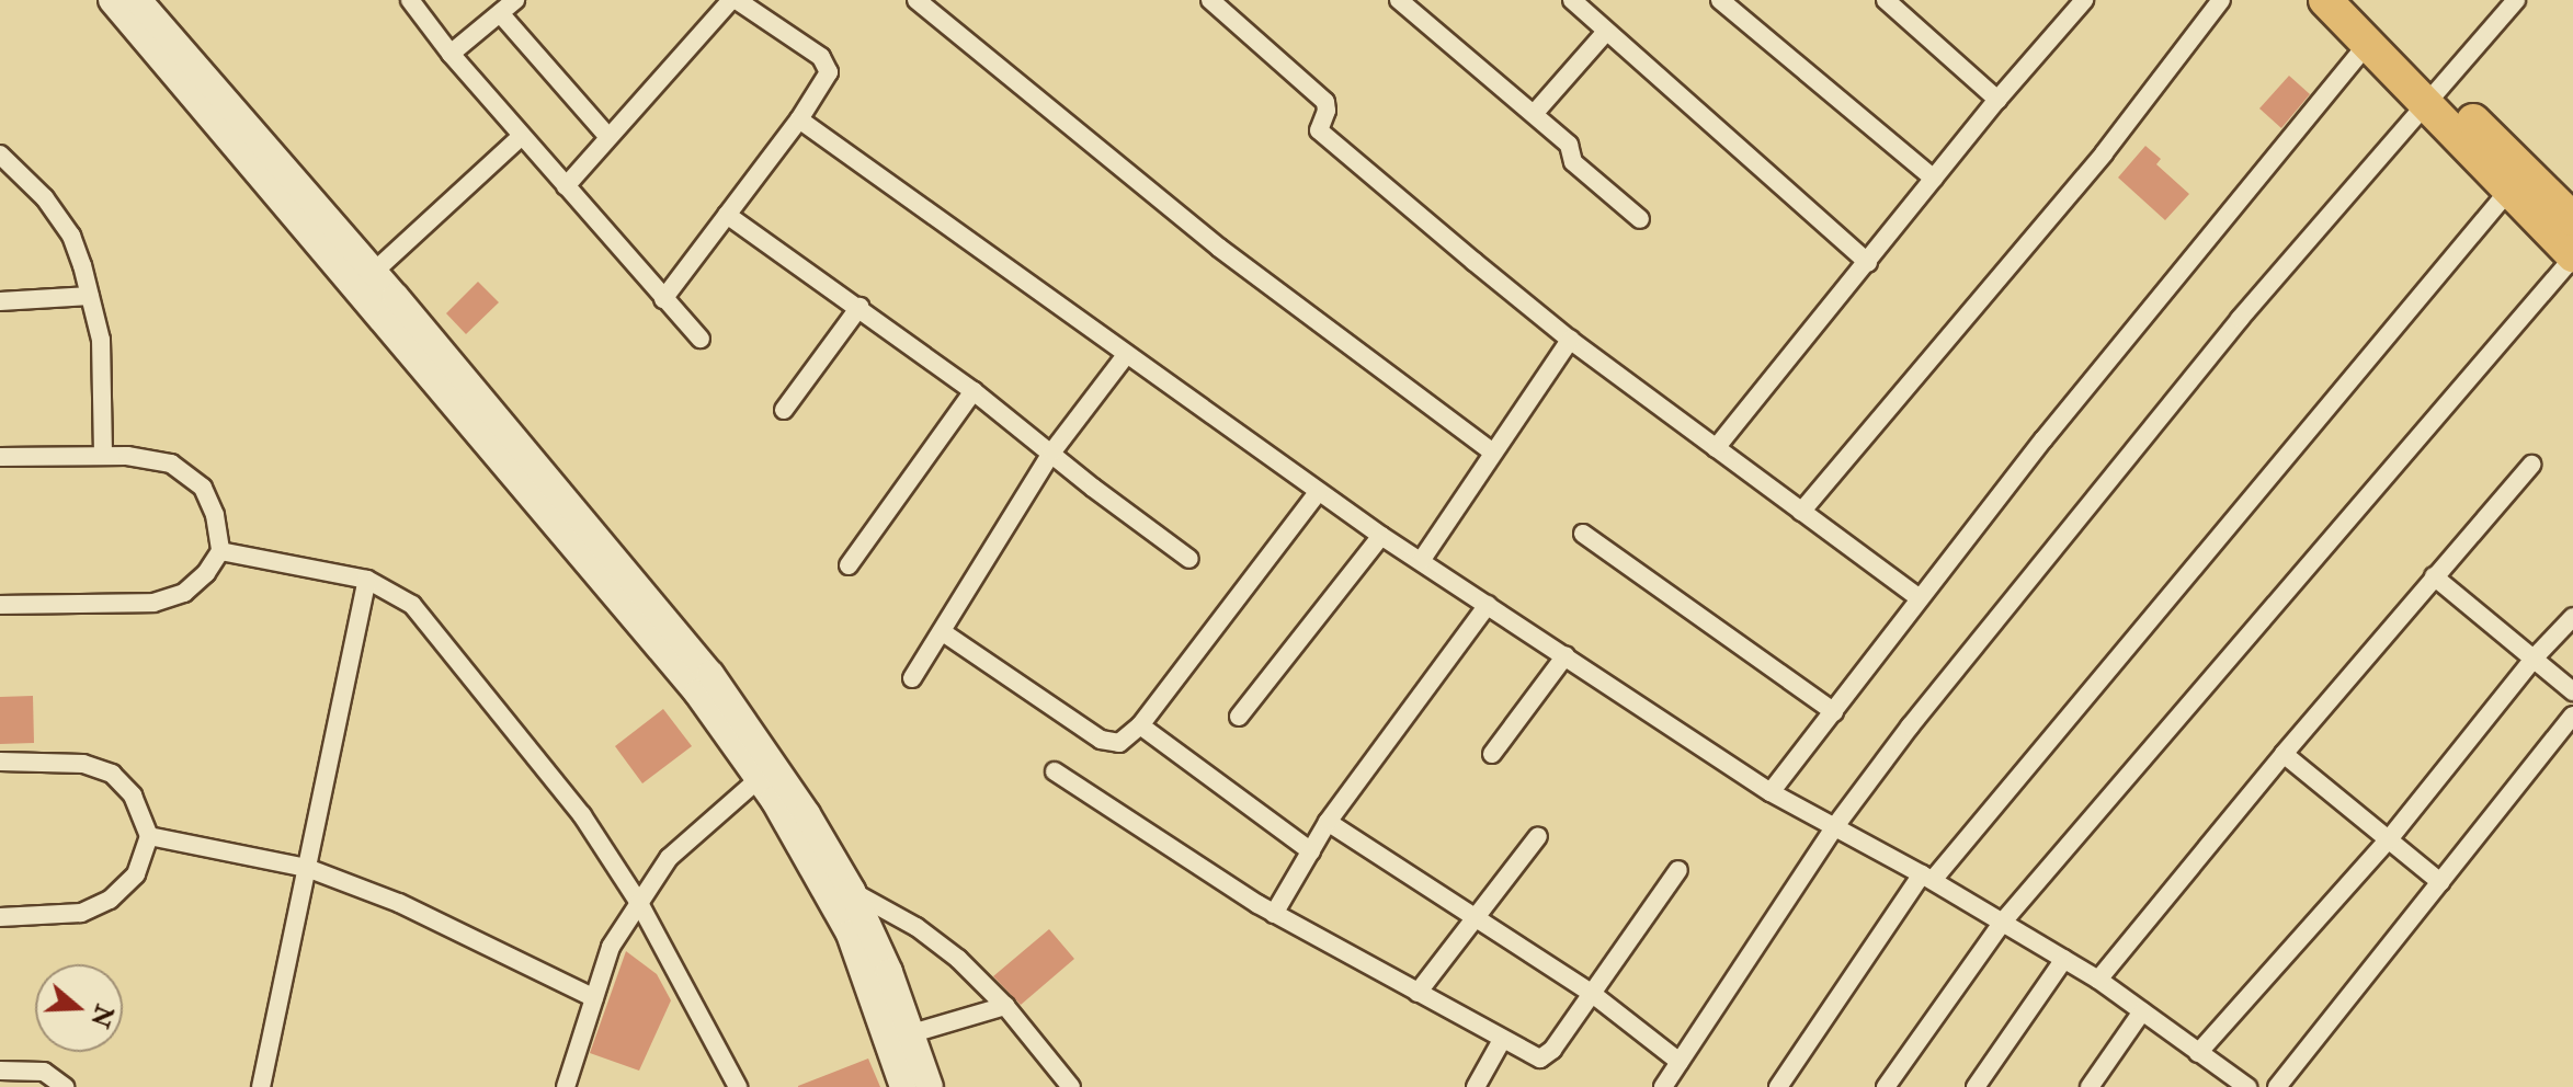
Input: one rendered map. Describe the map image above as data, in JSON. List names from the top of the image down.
{
  "north": "right"
}
